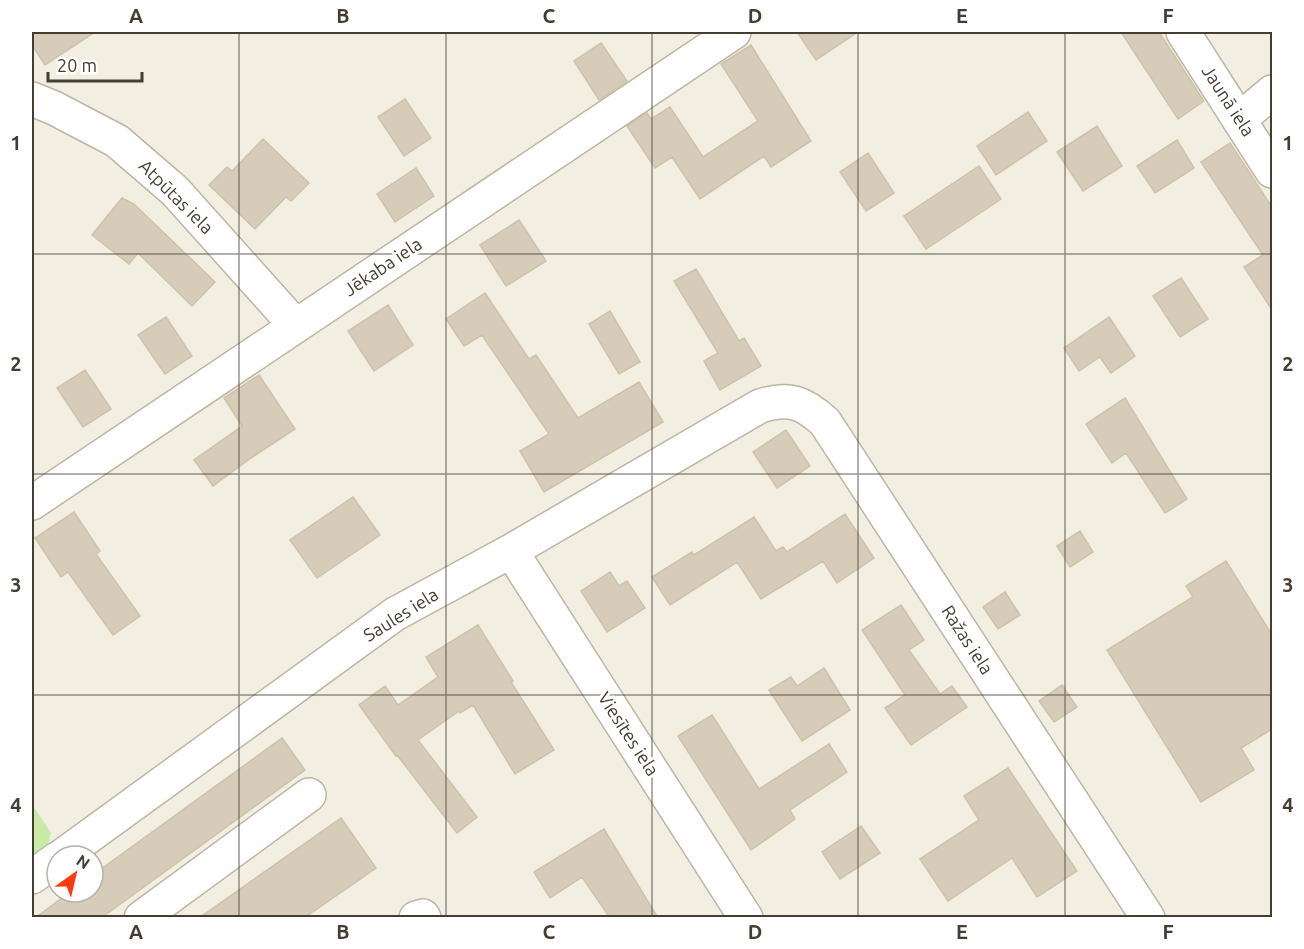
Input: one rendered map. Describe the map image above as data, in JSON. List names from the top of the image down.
{
  "streets": {
    "street": [
      "Jaunā iela",
      "Atpūtas iela",
      "Jēkaba iela",
      "Saules iela",
      "Ražas iela",
      "Viesītes iela"
    ]
  },
  "crossings": [
    ["Atpūtas iela", "Jēkaba iela"],
    ["Saules iela", "Ražas iela"],
    ["Saules iela", "Viesītes iela"]
  ],
  "scale_bar": "20 m",
  "north": "top right",
  "grid": {
    "columns": [
      "A",
      "B",
      "C",
      "D",
      "E",
      "F"
    ],
    "rows": [
      "1",
      "2",
      "3",
      "4"
    ]
  }
}
